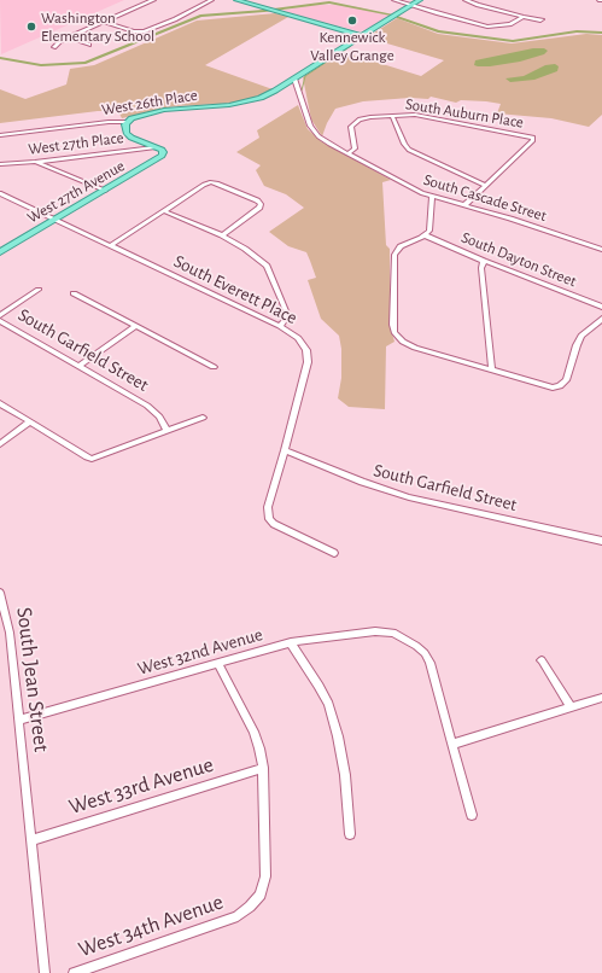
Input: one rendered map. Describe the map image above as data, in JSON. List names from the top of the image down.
{
  "streets": {
    "main road": ["West 26th Place", "West 27th Avenue"],
    "street": [
      "South Auburn Place",
      "West 27th Place",
      "South Cascade Street",
      "South Dayton Street",
      "South Everett Place",
      "South Garfield Street",
      "West 32nd Avenue",
      "South Jean Street",
      "West 33rd Avenue",
      "West 34th Avenue"
    ]
  },
  "crossings": [
    ["West 26th Place", "South Cascade Street"],
    ["South Auburn Place", "South Cascade Street"],
    ["West 27th Place", "West 27th Avenue"],
    ["West 27th Avenue", "South Everett Place"],
    ["South Everett Place", "South Garfield Street"],
    ["West 32nd Avenue", "South Jean Street"],
    ["South Jean Street", "West 33rd Avenue"],
    ["West 33rd Avenue", "West 34th Avenue"]
  ],
  "places": ["Kennewick Valley Grange", "Washington Elementary School"]
}
